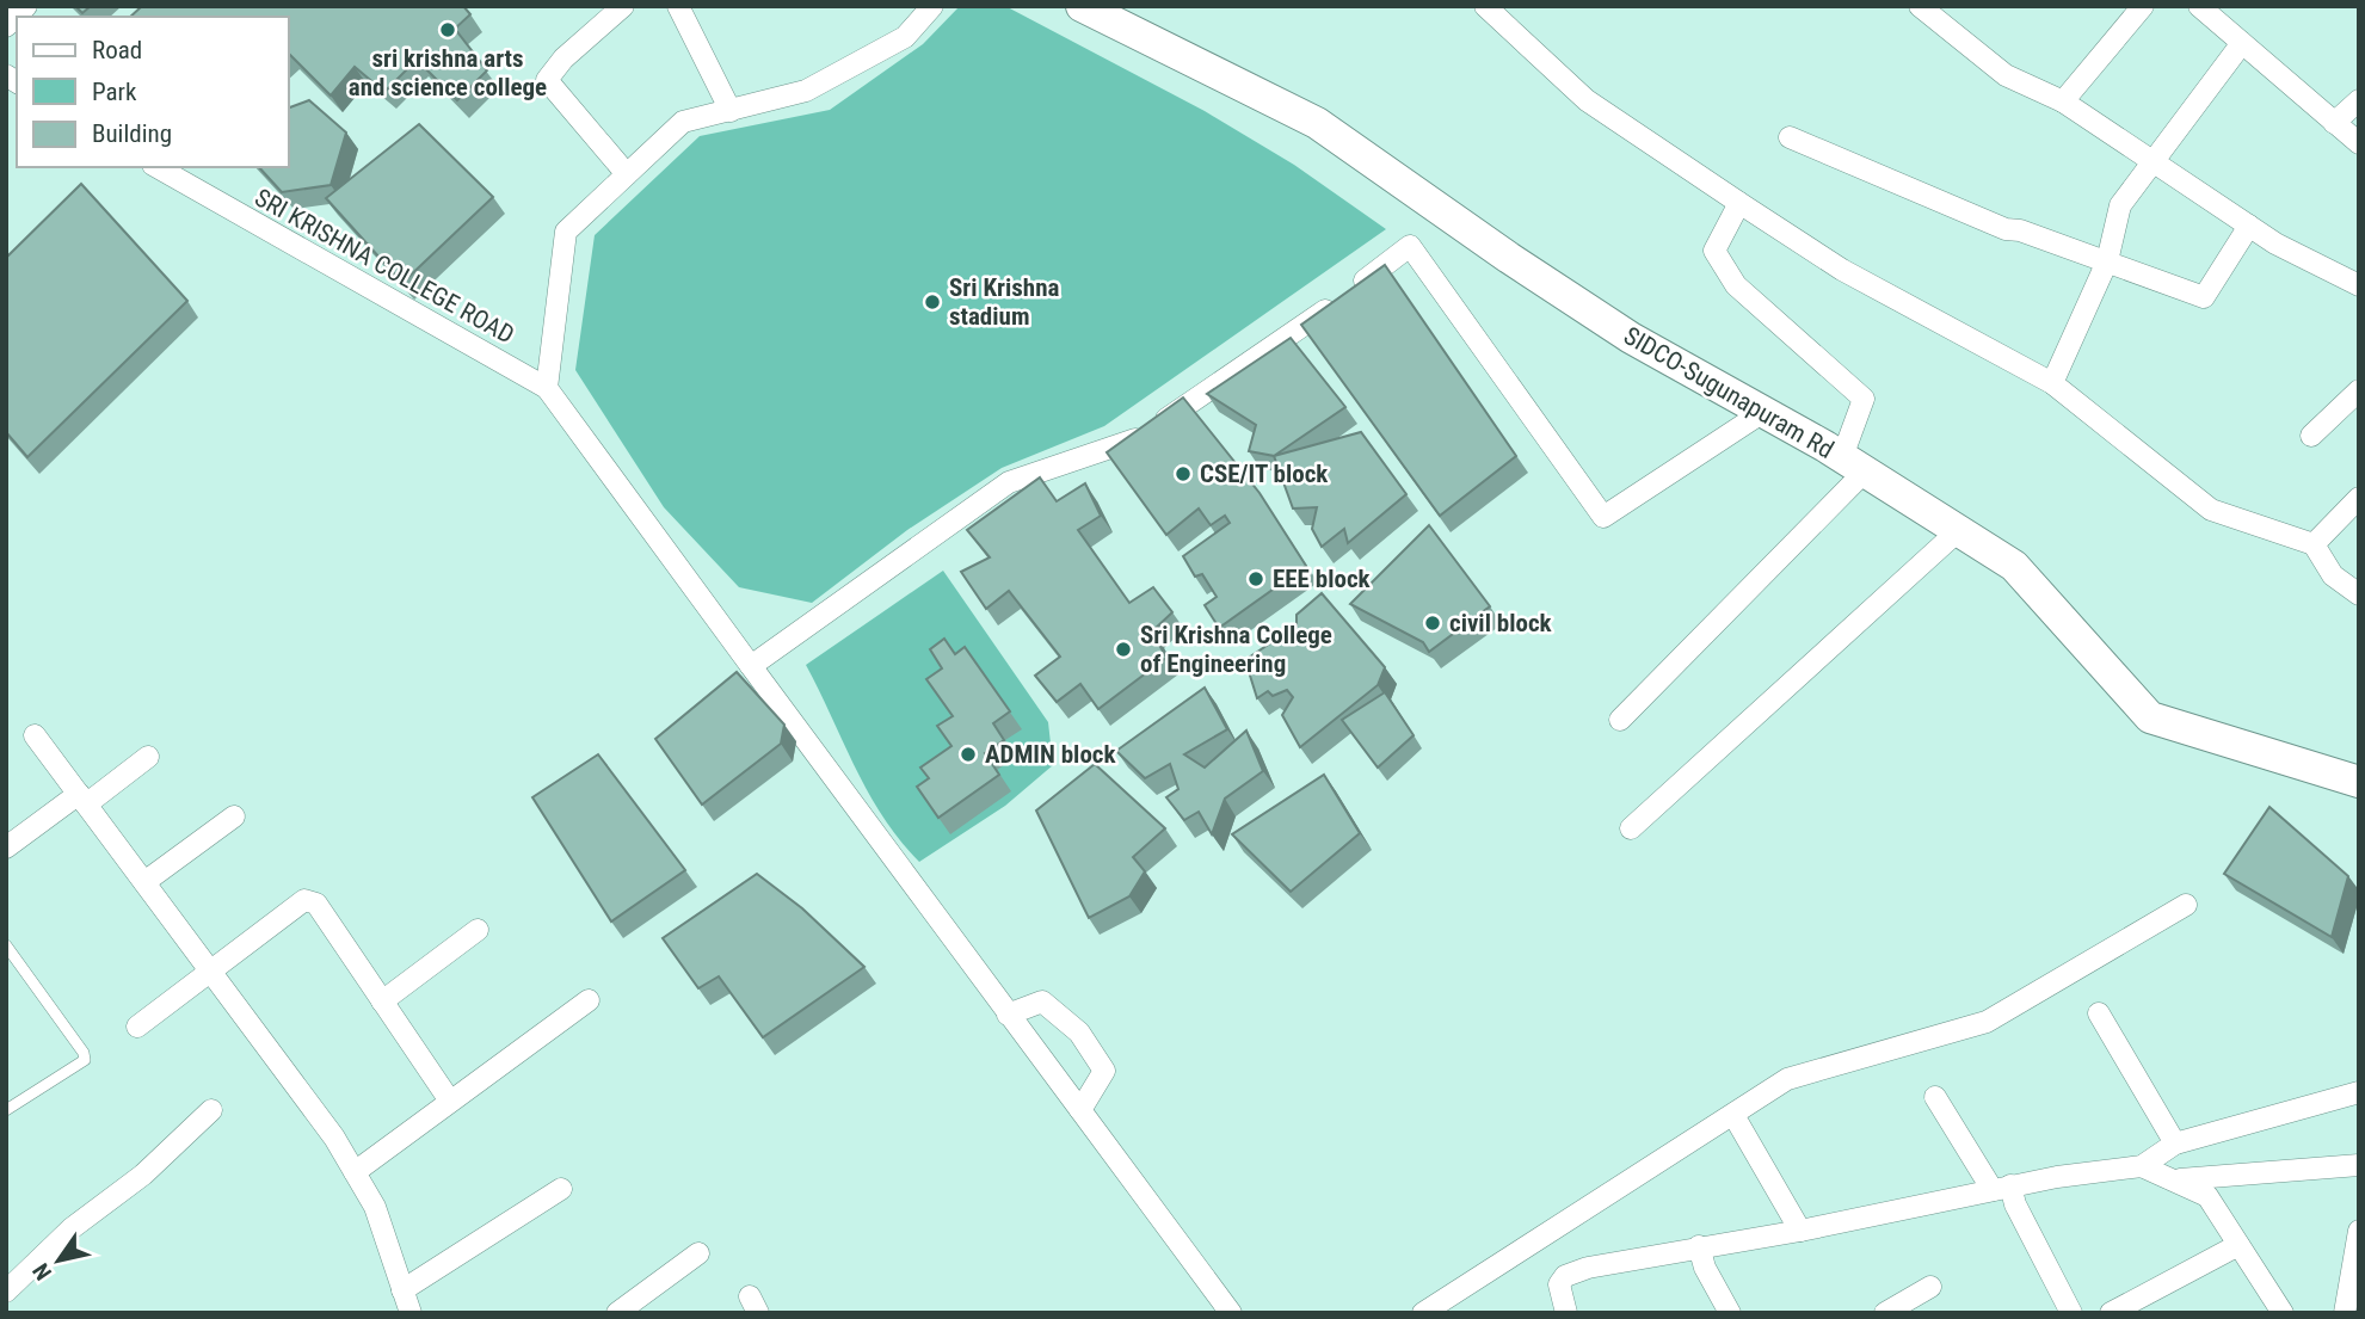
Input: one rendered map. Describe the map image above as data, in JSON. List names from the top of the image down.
{
  "streets": {
    "street": ["SRI KRISHNA COLLEGE ROAD", "SIDCO-Sugunapuram Rd"]
  },
  "places": [
    "sri krishna arts and science college",
    "Sri Krishna stadium",
    "CSE/IT block",
    "EEE block",
    "civil block",
    "Sri Krishna College of Engineering",
    "ADMIN block"
  ],
  "legend": ["Road", "Park", "Building"],
  "north": "bottom left"
}
